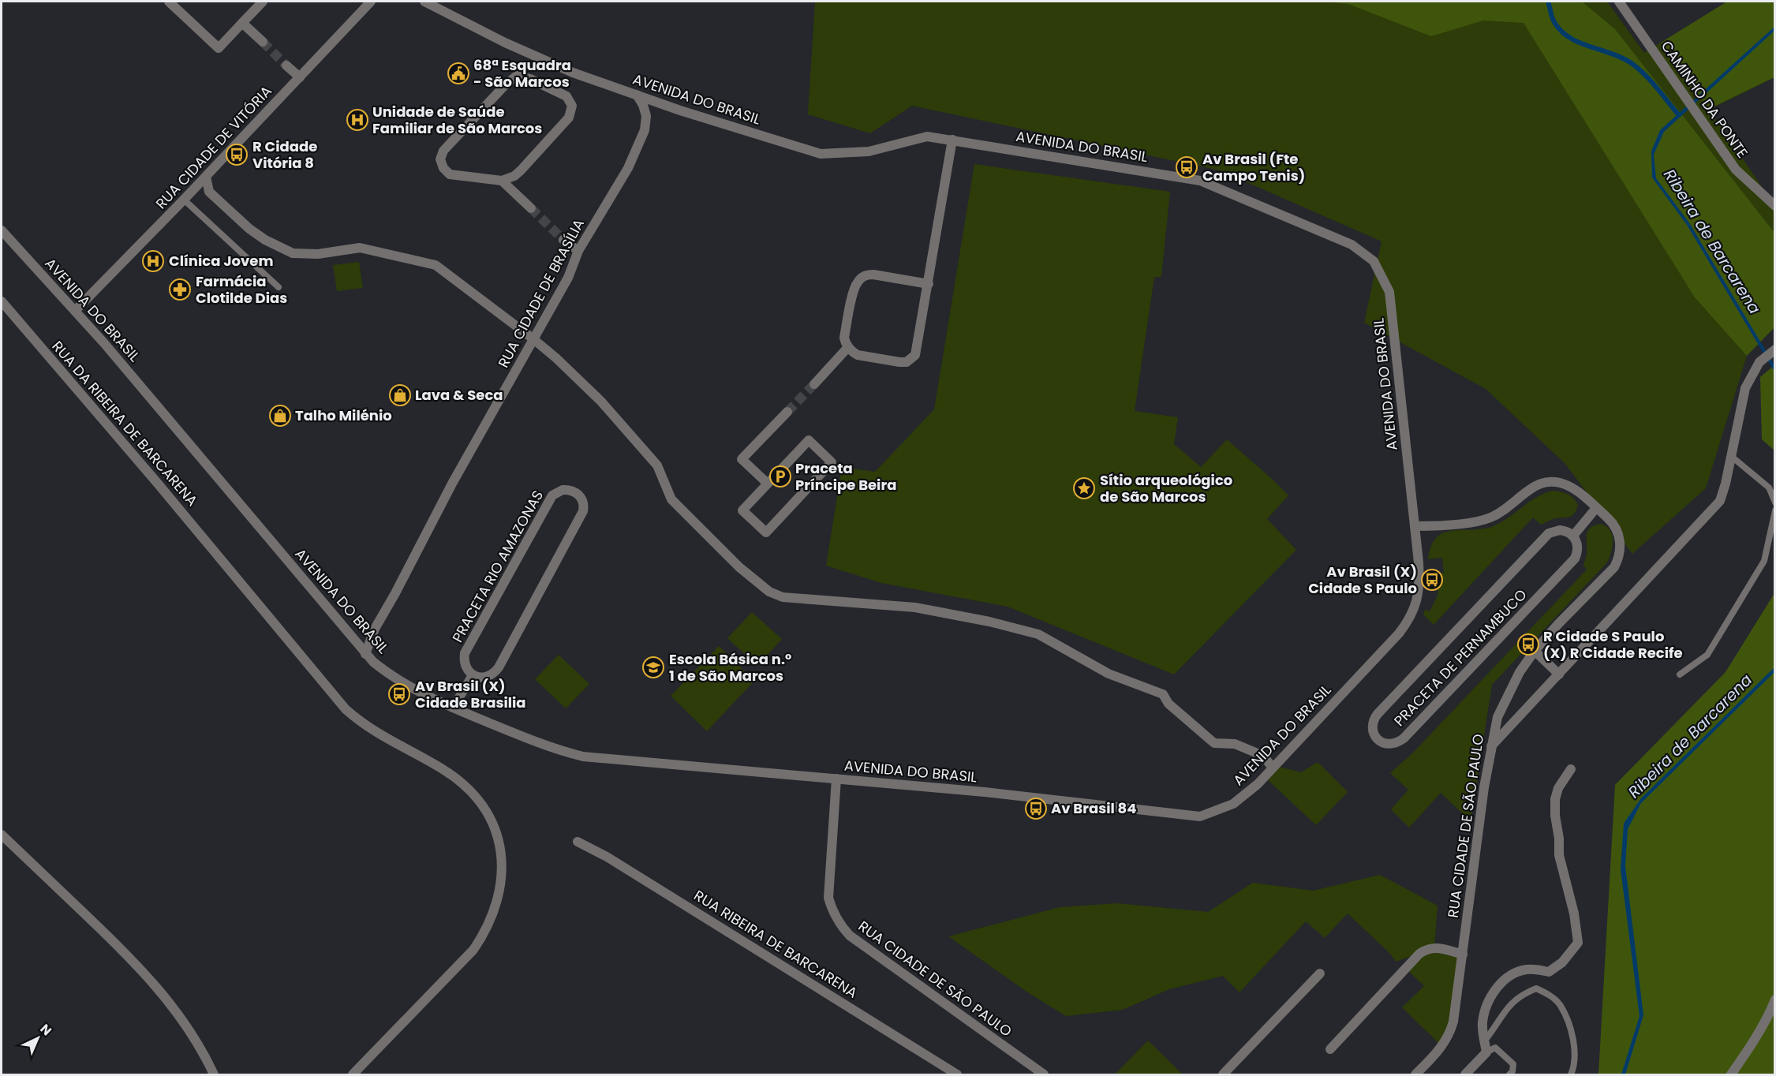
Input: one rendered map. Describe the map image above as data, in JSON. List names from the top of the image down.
{
  "streets": {
    "street": [
      "AVENIDA DO BRASIL",
      "CAMINHO DA PONTE",
      "RUA CIDADE DE VITÓRIA",
      "RUA CIDADE DE BRASÍLIA",
      "RUA DA RIBEIRA DE BARCARENA",
      "PRACETA RIO AMAZONAS",
      "PRACETA DE PERNAMBUCO",
      "RUA CIDADE DE SÃO PAULO",
      "RUA RIBEIRA DE BARCARENA"
    ]
  },
  "crossings": [
    ["AVENIDA DO BRASIL", "RUA CIDADE DE VITÓRIA"],
    ["AVENIDA DO BRASIL", "RUA CIDADE DE BRASÍLIA"],
    ["AVENIDA DO BRASIL", "RUA CIDADE DE SÃO PAULO"]
  ],
  "water": ["Ribeira de Barcarena"],
  "places": {
    "public building": ["68ª Esquadra - São Marcos"],
    "hospital": ["Unidade de Saúde Familiar de São Marcos", "Clínica Jovem"],
    "bus stop": [
      "R Cidade Vitória 8",
      "Av Brasil (Fte Campo Tenis)",
      "Av Brasil (X) Cidade S Paulo",
      "R Cidade S Paulo (X) R Cidade Recife",
      "Av Brasil (X) Cidade Brasilia",
      "Av Brasil 84"
    ],
    "pharmacy": ["Farmácia Clotilde Dias"],
    "shop": ["Lava & Seca", "Talho Milénio"],
    "parking": ["Praceta Príncipe Beira"],
    "place": ["Sítio arqueológico de São Marcos"],
    "school or university": ["Escola Básica n.º 1 de São Marcos"]
  },
  "north": "top right"
}
